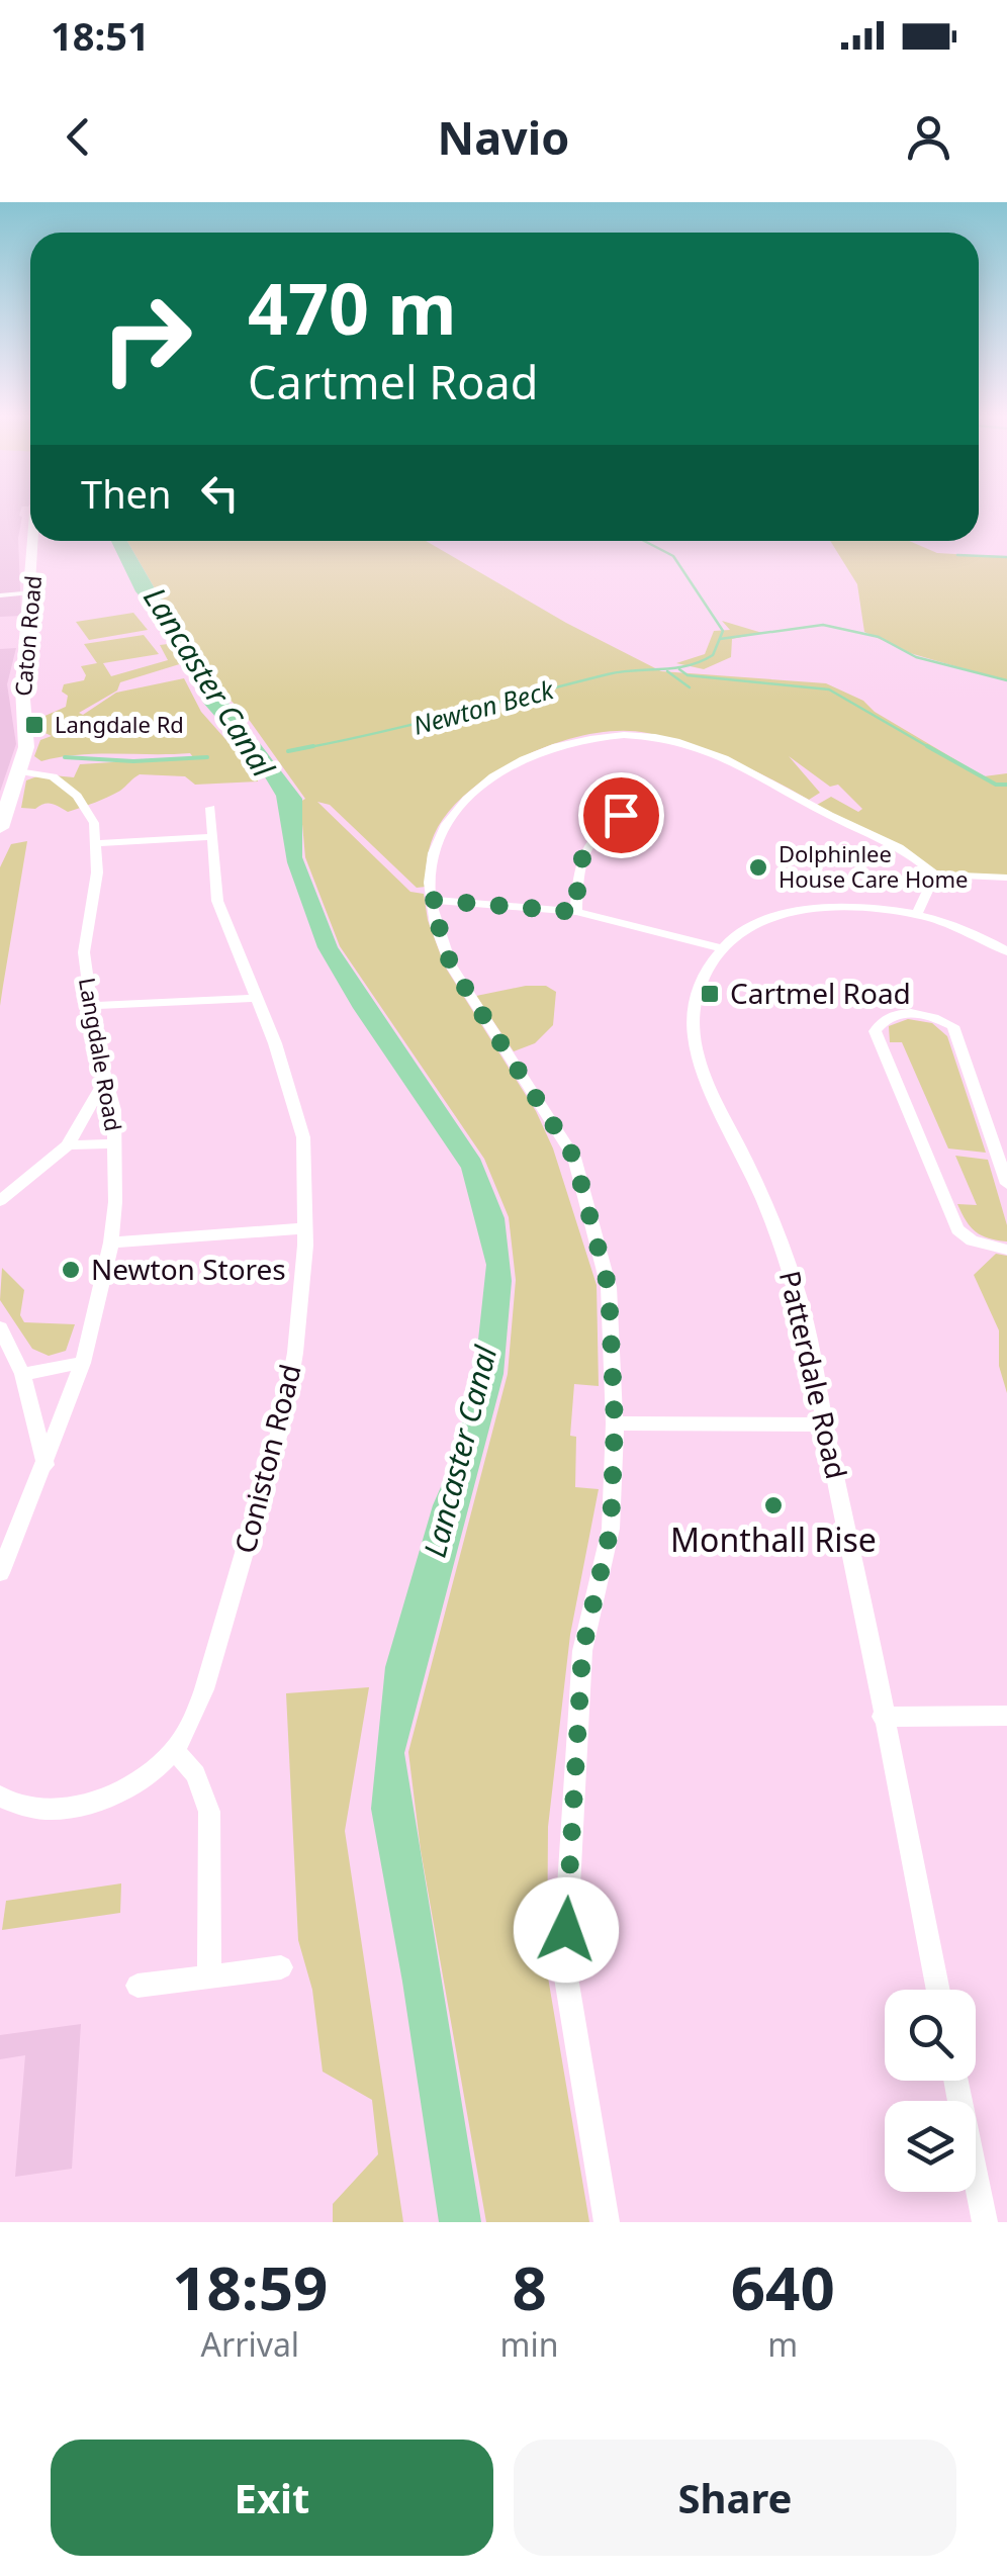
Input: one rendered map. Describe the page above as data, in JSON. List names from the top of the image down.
{
  "streets": {
    "main road": ["Caton Road"],
    "street": ["Langdale Road", "Patterdale Road", "Coniston Road"]
  },
  "crossings": [
    ["Caton Road", "Langdale Road"]
  ],
  "water": ["Lancaster Canal", "Newton Beck"],
  "places": {
    "transit": ["Langdale Rd", "Cartmel Road"],
    "other": ["Dolphinlee House Care Home", "Newton Stores", "Monthall Rise"]
  },
  "page": {
    "status": "18:51",
    "header": "Navio",
    "turn": ["470 m", "Cartmel Road"],
    "then": "Then",
    "eta": [
      "18:59",
      "Arrival",
      "8",
      "min",
      "640",
      "m"
    ],
    "buttons": ["Exit", "Share"]
  }
}
